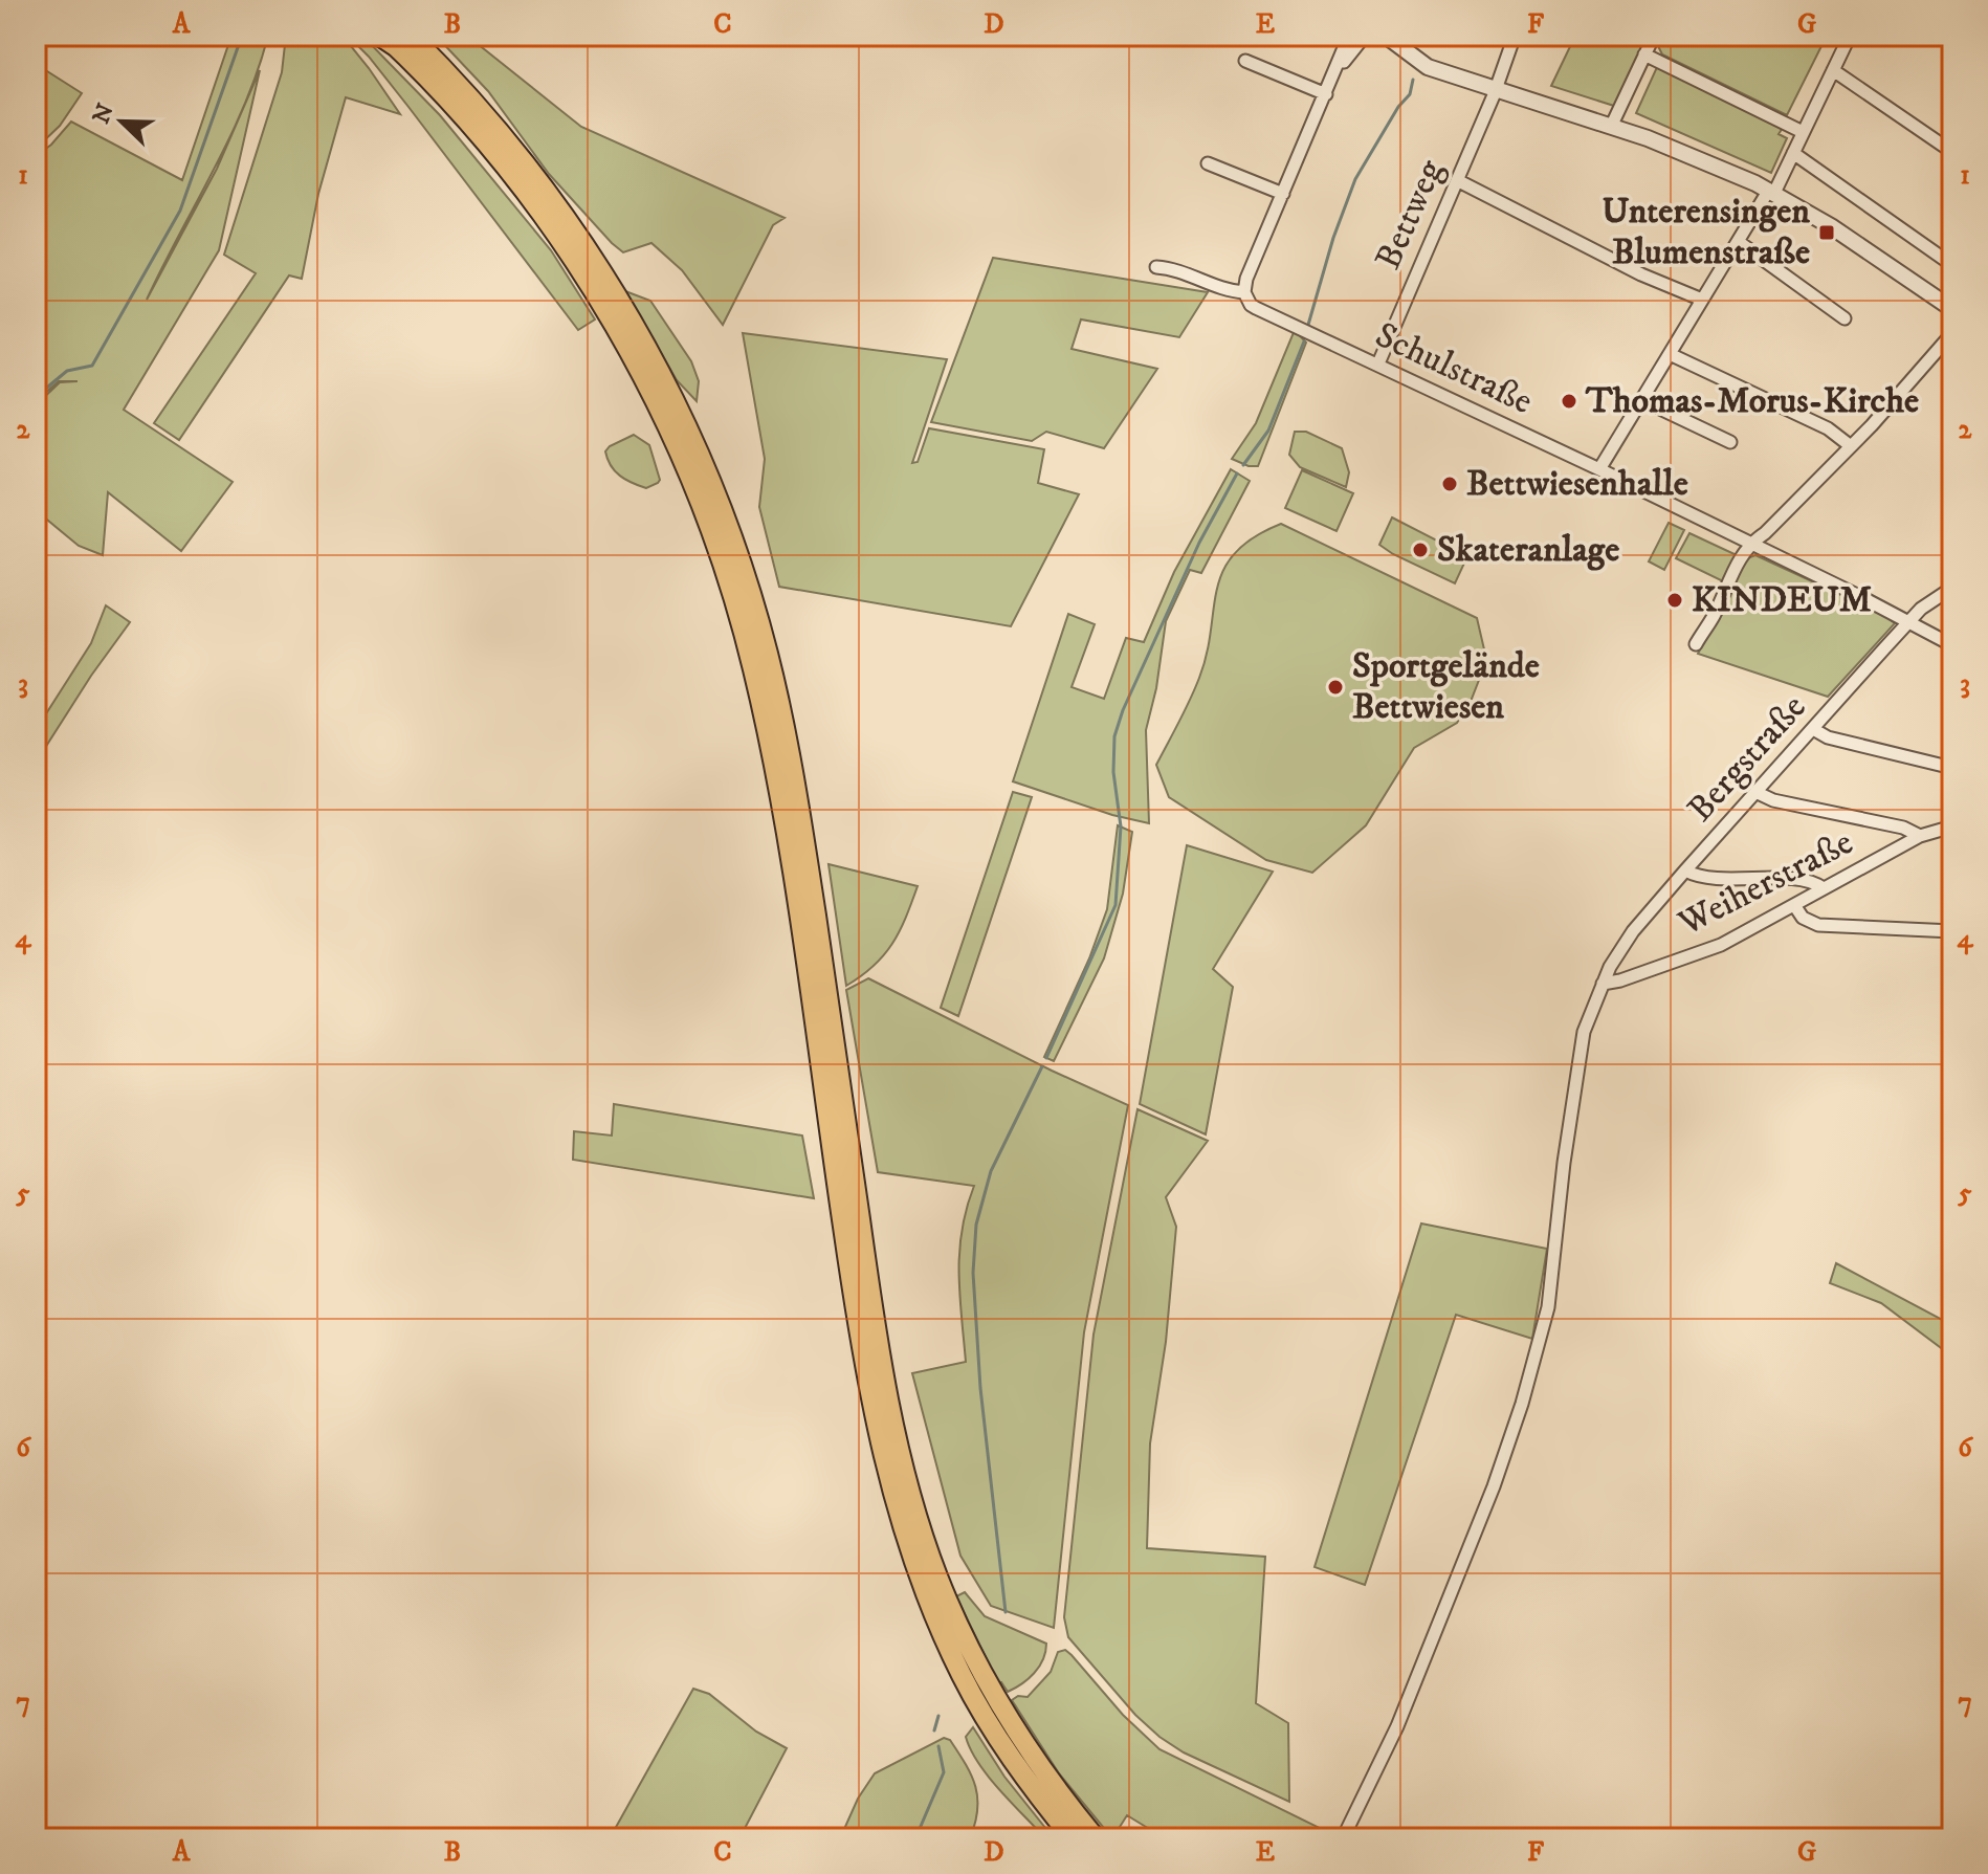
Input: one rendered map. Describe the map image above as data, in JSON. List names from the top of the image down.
{
  "streets": {
    "street": [
      "Bettweg",
      "Schulstraße",
      "Bergstraße",
      "Weiherstraße"
    ]
  },
  "crossings": [
    ["Bettweg", "Schulstraße"],
    ["Schulstraße", "Bergstraße"],
    ["Bergstraße", "Weiherstraße"]
  ],
  "places": {
    "transit": ["Unterensingen Blumenstraße"],
    "other": [
      "Thomas-Morus-Kirche",
      "Bettwiesenhalle",
      "Skateranlage",
      "KINDEUM",
      "Sportgelände Bettwiesen"
    ]
  },
  "north": "top left",
  "grid": {
    "columns": [
      "A",
      "B",
      "C",
      "D",
      "E",
      "F",
      "G"
    ],
    "rows": [
      "1",
      "2",
      "3",
      "4",
      "5",
      "6",
      "7"
    ]
  }
}
